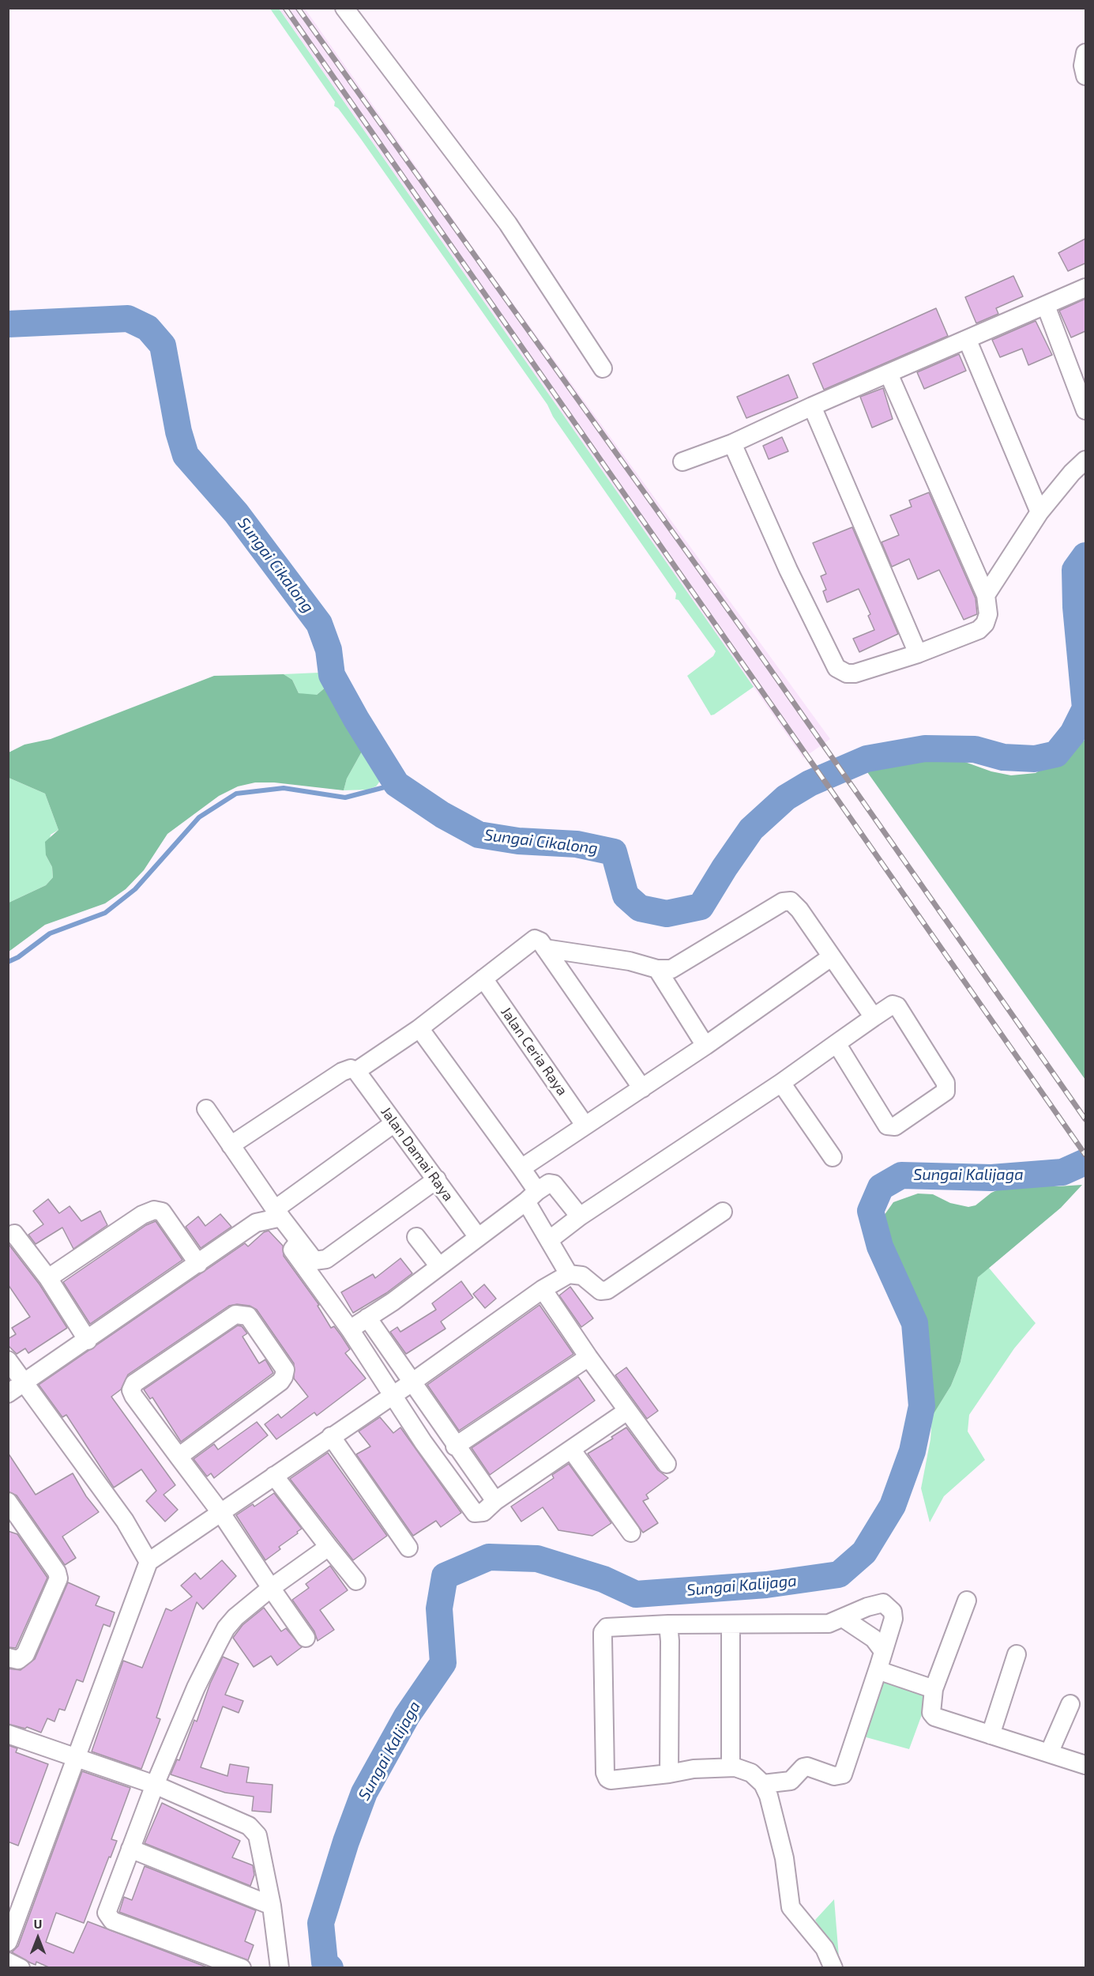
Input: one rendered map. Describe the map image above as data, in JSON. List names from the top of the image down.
{
  "streets": {
    "street": ["Jalan Ceria Raya", "Jalan Damai Raya"]
  },
  "water": ["Sungai Cikalong", "Sungai Kalijaga"],
  "north": "top"
}
